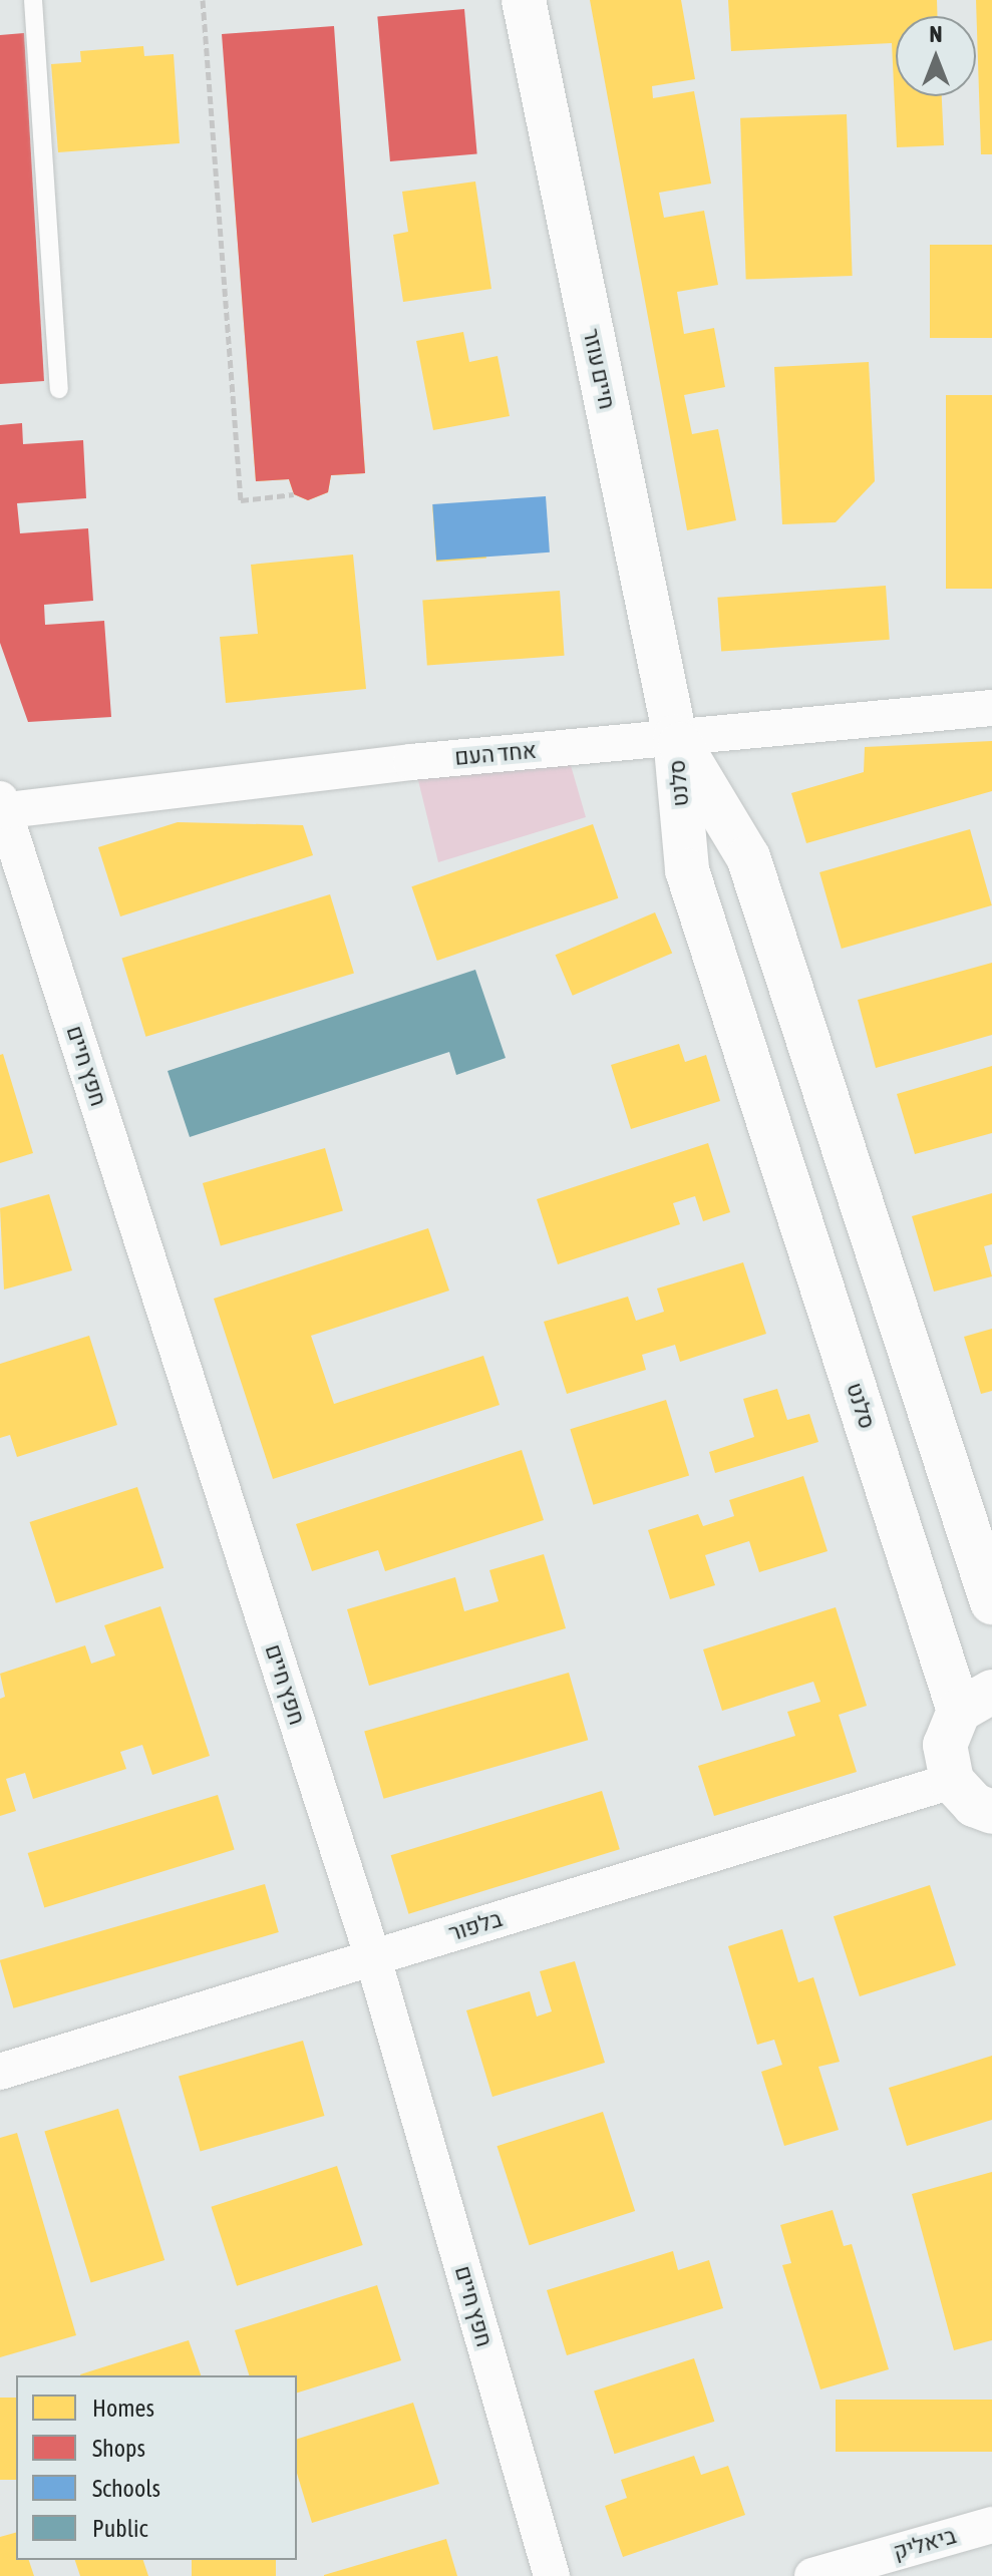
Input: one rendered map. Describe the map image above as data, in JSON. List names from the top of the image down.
{
  "streets": {
    "street": [
      "חיים עוזר",
      "אחד העם",
      "סלנט",
      "חפץ חיים",
      "בלפור",
      "ביאליק"
    ]
  },
  "crossings": [
    ["חיים עוזר", "אחד העם"],
    ["חיים עוזר", "סלנט"],
    ["אחד העם", "סלנט"],
    ["אחד העם", "חפץ חיים"],
    ["חפץ חיים", "בלפור"]
  ],
  "legend": [
    "Homes",
    "Shops",
    "Schools",
    "Public"
  ],
  "north": "top"
}
